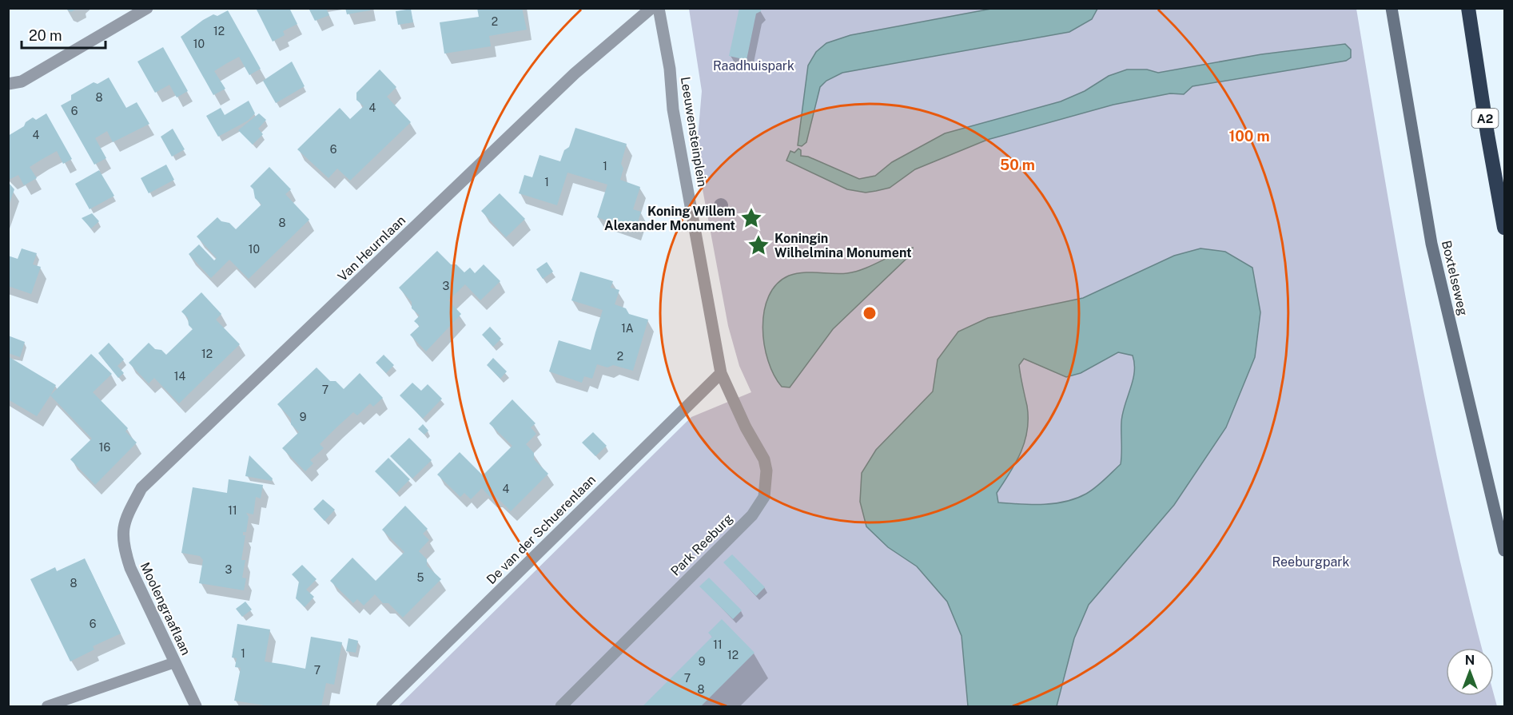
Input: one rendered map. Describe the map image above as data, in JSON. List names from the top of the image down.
{
  "streets": {
    "highway": ["A2"],
    "street": [
      "Leeuwensteinplein",
      "Van Heurnlaan",
      "Boxtelseweg",
      "De van der Schuerenlaan",
      "Park Reeburg",
      "Moolengraaflaan"
    ]
  },
  "crossings": [
    ["Leeuwensteinplein", "De van der Schuerenlaan"],
    ["Leeuwensteinplein", "Park Reeburg"],
    ["Van Heurnlaan", "Moolengraaflaan"],
    ["De van der Schuerenlaan", "Park Reeburg"]
  ],
  "parks": ["Raadhuispark", "Reeburgpark"],
  "places": {
    "place": ["Koning Willem Alexander Monument", "Koningin Wilhelmina Monument"]
  },
  "house_numbers": [
    "2",
    "12",
    "10",
    "8",
    "4",
    "6",
    "4",
    "6",
    "1",
    "1",
    "8",
    "10",
    "3",
    "1A",
    "12",
    "2",
    "14",
    "7",
    "9",
    "16",
    "4",
    "11",
    "3",
    "5",
    "8",
    "6",
    "11",
    "1",
    "12",
    "9",
    "7",
    "7",
    "8"
  ],
  "scale_bar": "20 m",
  "north": "top",
  "rings": ["100 m", "50 m"]
}
